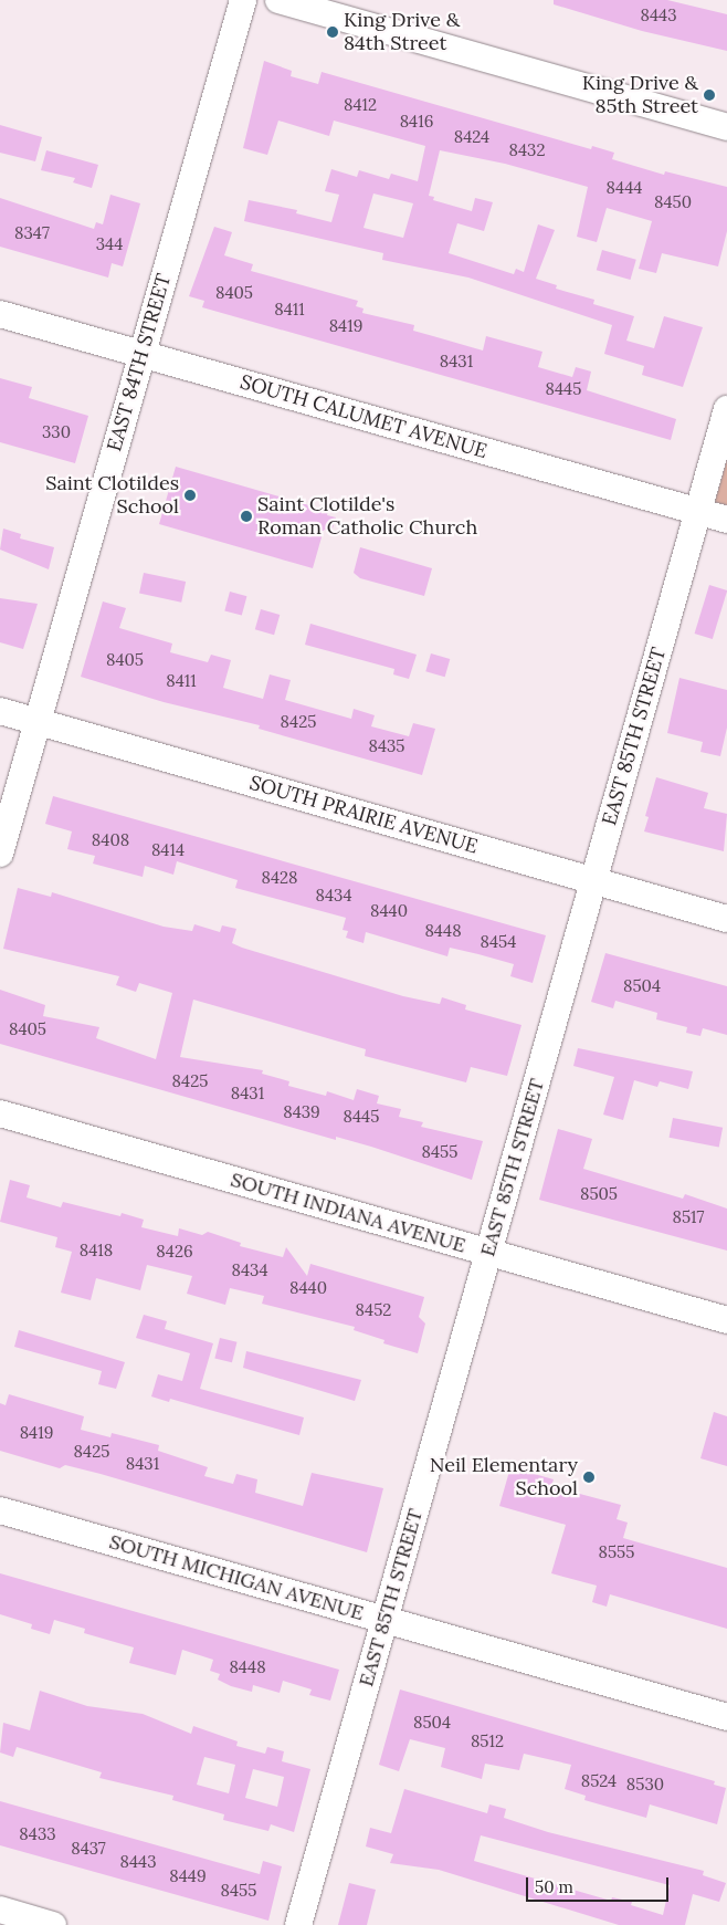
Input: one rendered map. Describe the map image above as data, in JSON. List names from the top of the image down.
{
  "streets": {
    "street": [
      "EAST 84TH STREET",
      "SOUTH CALUMET AVENUE",
      "EAST 85TH STREET",
      "SOUTH PRAIRIE AVENUE",
      "SOUTH INDIANA AVENUE",
      "SOUTH MICHIGAN AVENUE"
    ]
  },
  "crossings": [
    ["EAST 84TH STREET", "SOUTH CALUMET AVENUE"],
    ["EAST 84TH STREET", "SOUTH PRAIRIE AVENUE"],
    ["SOUTH CALUMET AVENUE", "EAST 85TH STREET"],
    ["EAST 85TH STREET", "SOUTH PRAIRIE AVENUE"],
    ["EAST 85TH STREET", "SOUTH INDIANA AVENUE"],
    ["EAST 85TH STREET", "SOUTH MICHIGAN AVENUE"]
  ],
  "places": [
    "King Drive & 84th Street",
    "King Drive & 85th Street",
    "Saint Clotildes School",
    "Saint Clotilde's Roman Catholic Church",
    "Neil Elementary School"
  ],
  "house_numbers": [
    "8443",
    "8412",
    "8416",
    "8424",
    "8432",
    "8444",
    "8450",
    "8347",
    "344",
    "8405",
    "8411",
    "8419",
    "8431",
    "8445",
    "330",
    "8405",
    "8411",
    "8425",
    "8435",
    "8408",
    "8414",
    "8428",
    "8434",
    "8440",
    "8448",
    "8454",
    "8504",
    "8405",
    "8425",
    "8431",
    "8439",
    "8445",
    "8455",
    "8505",
    "8517",
    "8418",
    "8426",
    "8434",
    "8440",
    "8452",
    "8419",
    "8425",
    "8431",
    "8555",
    "8448",
    "8504",
    "8512",
    "8524",
    "8530",
    "8433",
    "8437",
    "8443",
    "8449",
    "8455"
  ],
  "scale_bar": "50 m"
}
